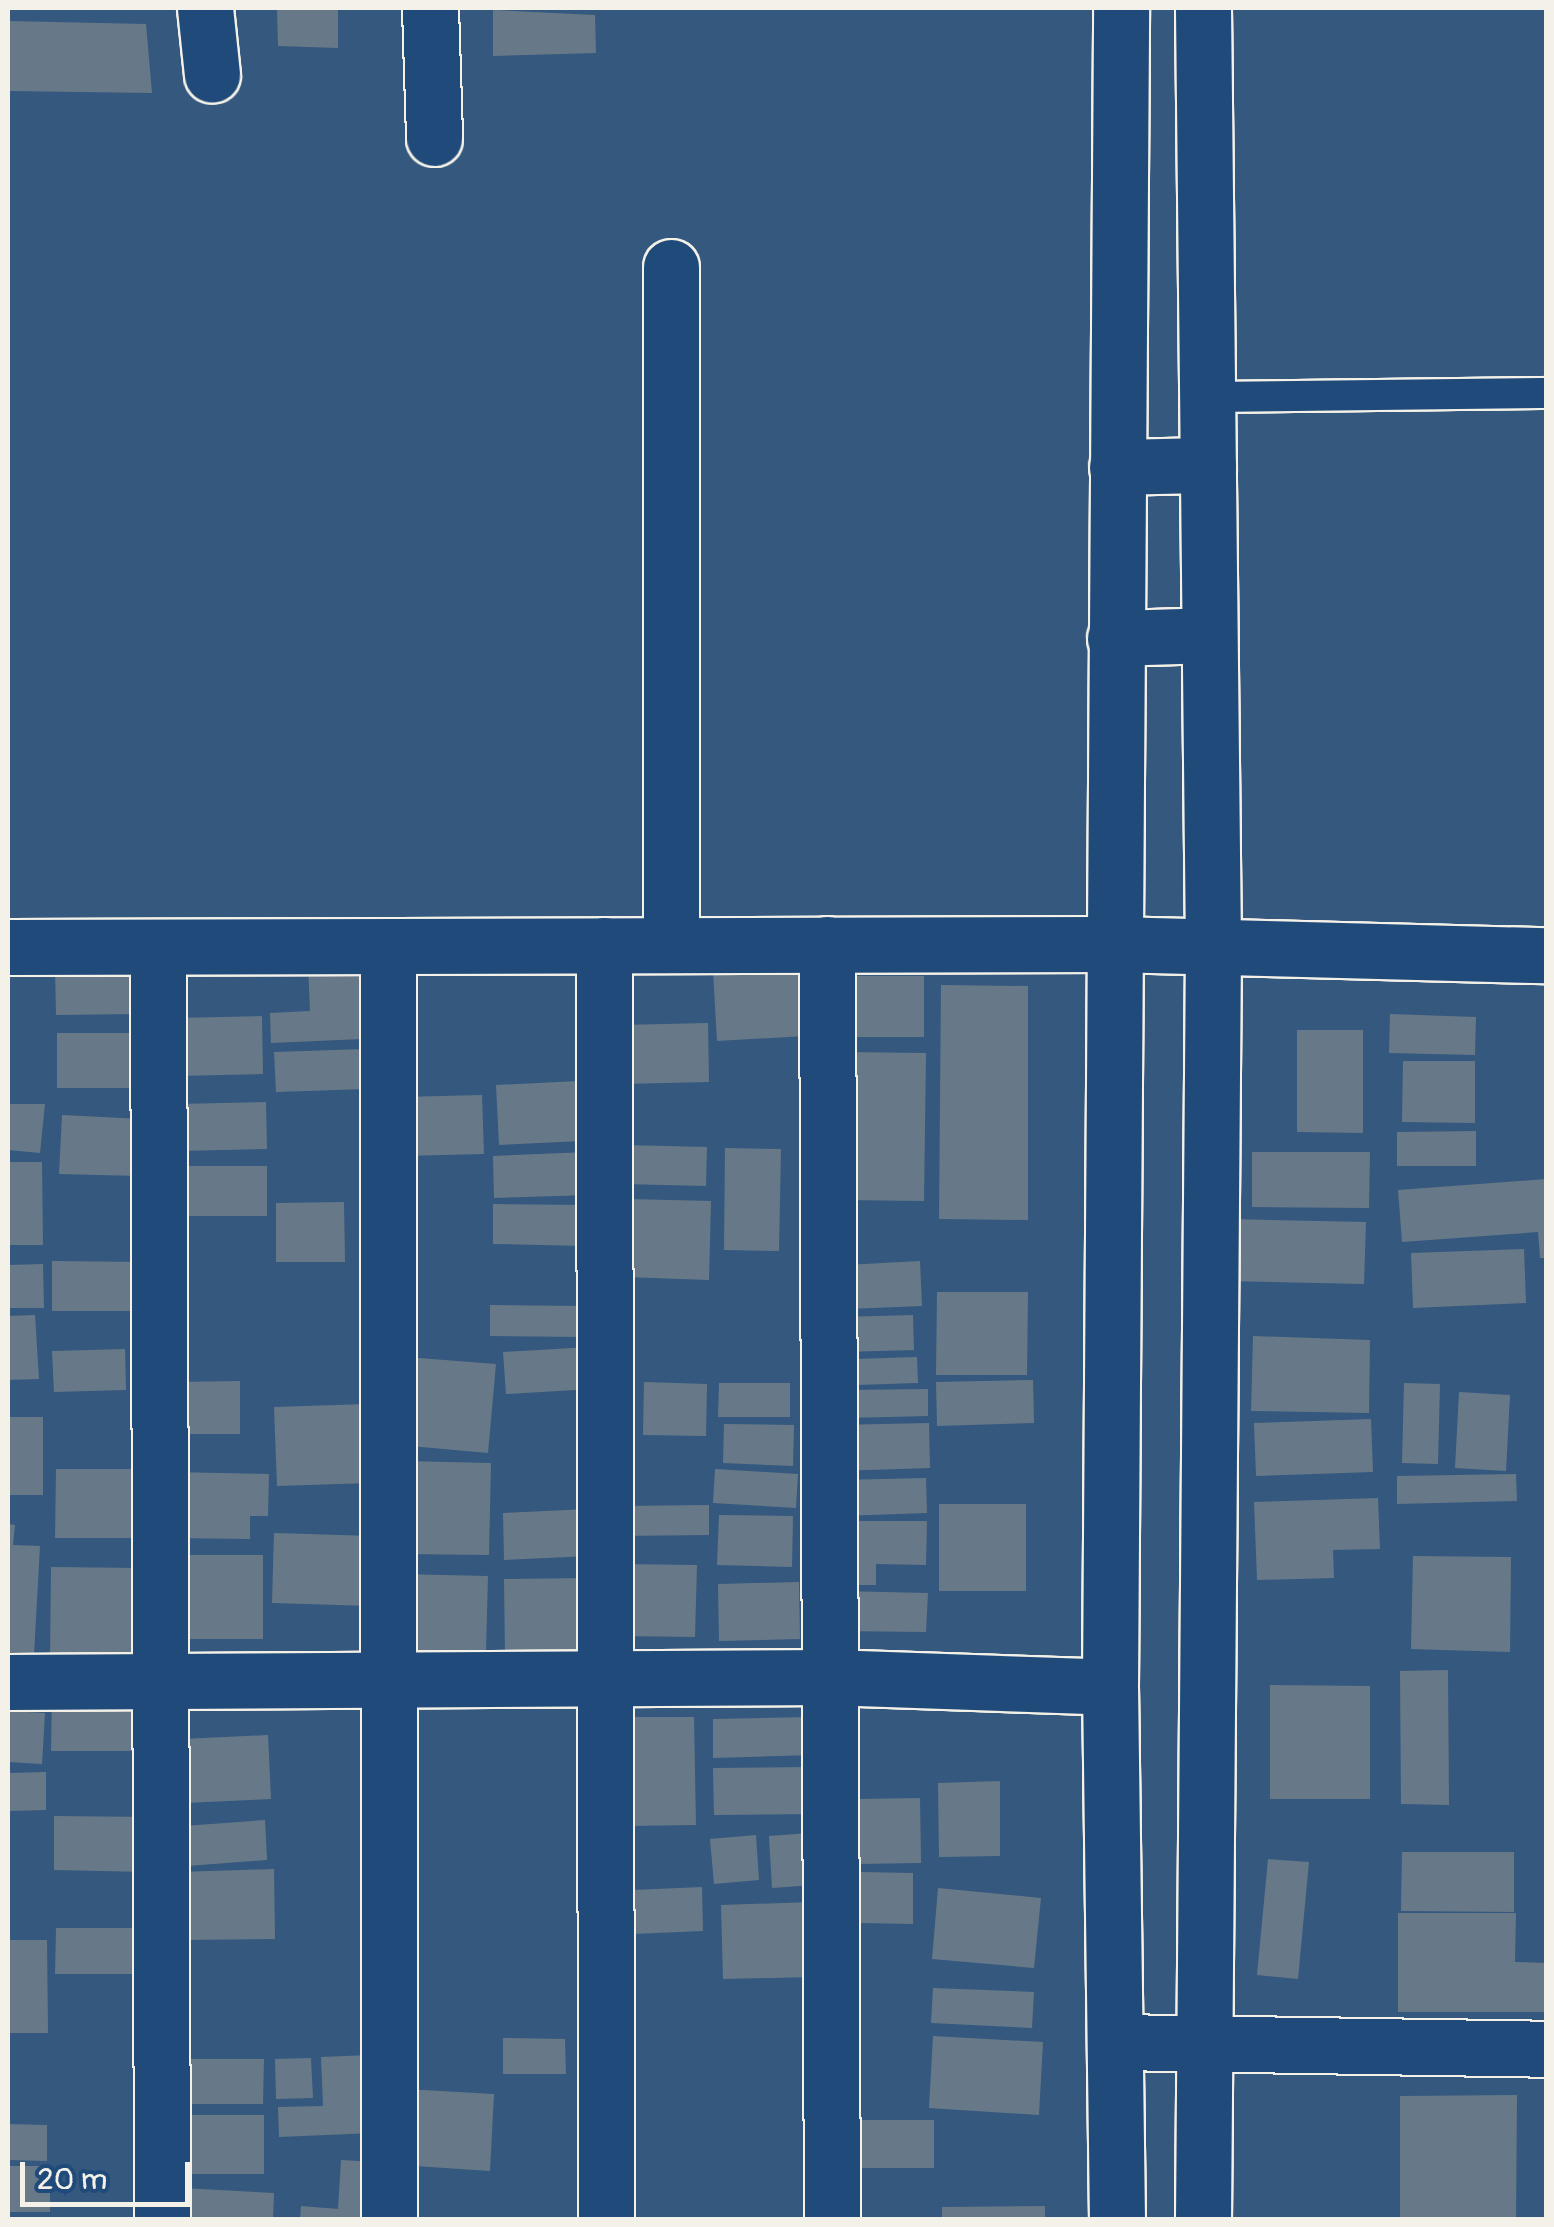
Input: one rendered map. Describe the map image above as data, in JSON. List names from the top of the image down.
{
  "scale_bar": "20 m"
}
